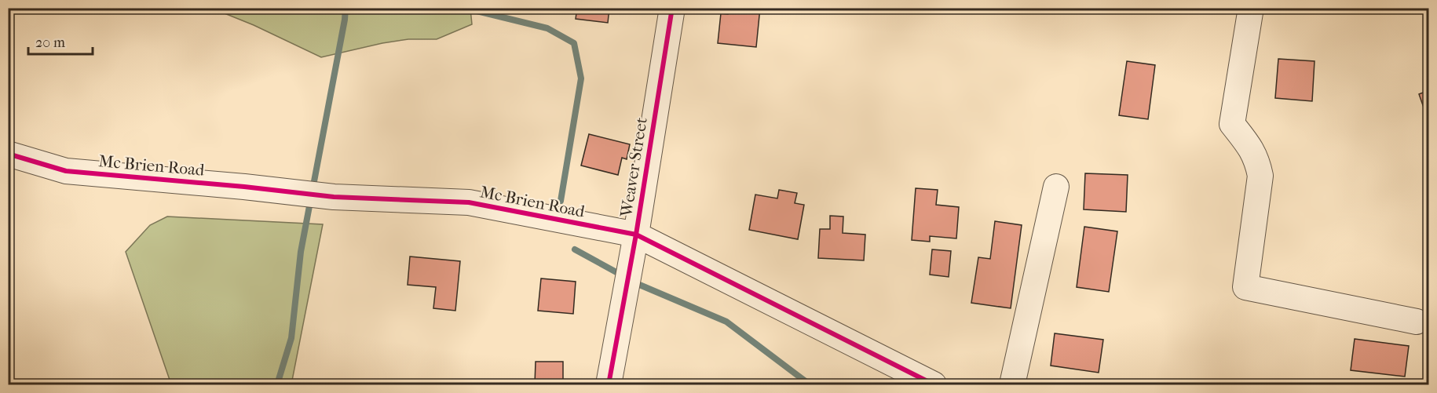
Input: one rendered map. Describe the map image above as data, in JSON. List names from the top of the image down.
{
  "streets": {
    "street": ["Mc Brien Road", "Weaver Street"]
  },
  "crossings": [
    ["Mc Brien Road", "Weaver Street"]
  ],
  "scale_bar": "20 m"
}
